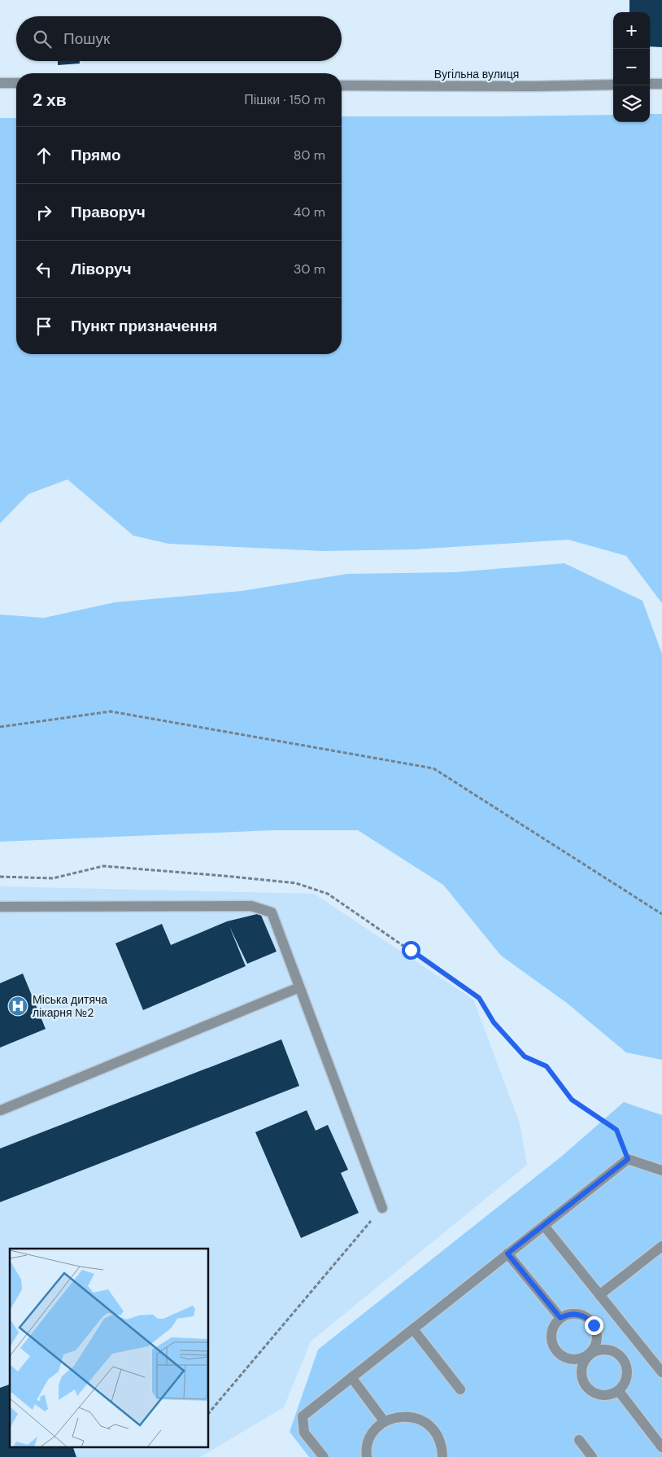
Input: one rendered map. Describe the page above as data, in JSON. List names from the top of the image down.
{
  "streets": {
    "street": ["Вугільна вулиця"]
  },
  "places": {
    "hospital": ["Міська дитяча лікарня №2"]
  },
  "page": {
    "map_buttons": ["+", "−"],
    "search": "Пошук",
    "heading": ["2 хв", "Пішки · 150 m"],
    "list": [
      ["Прямо", "80 m"],
      ["Праворуч", "40 m"],
      ["Ліворуч", "30 m"],
      "Пункт призначення"
    ]
  }
}
